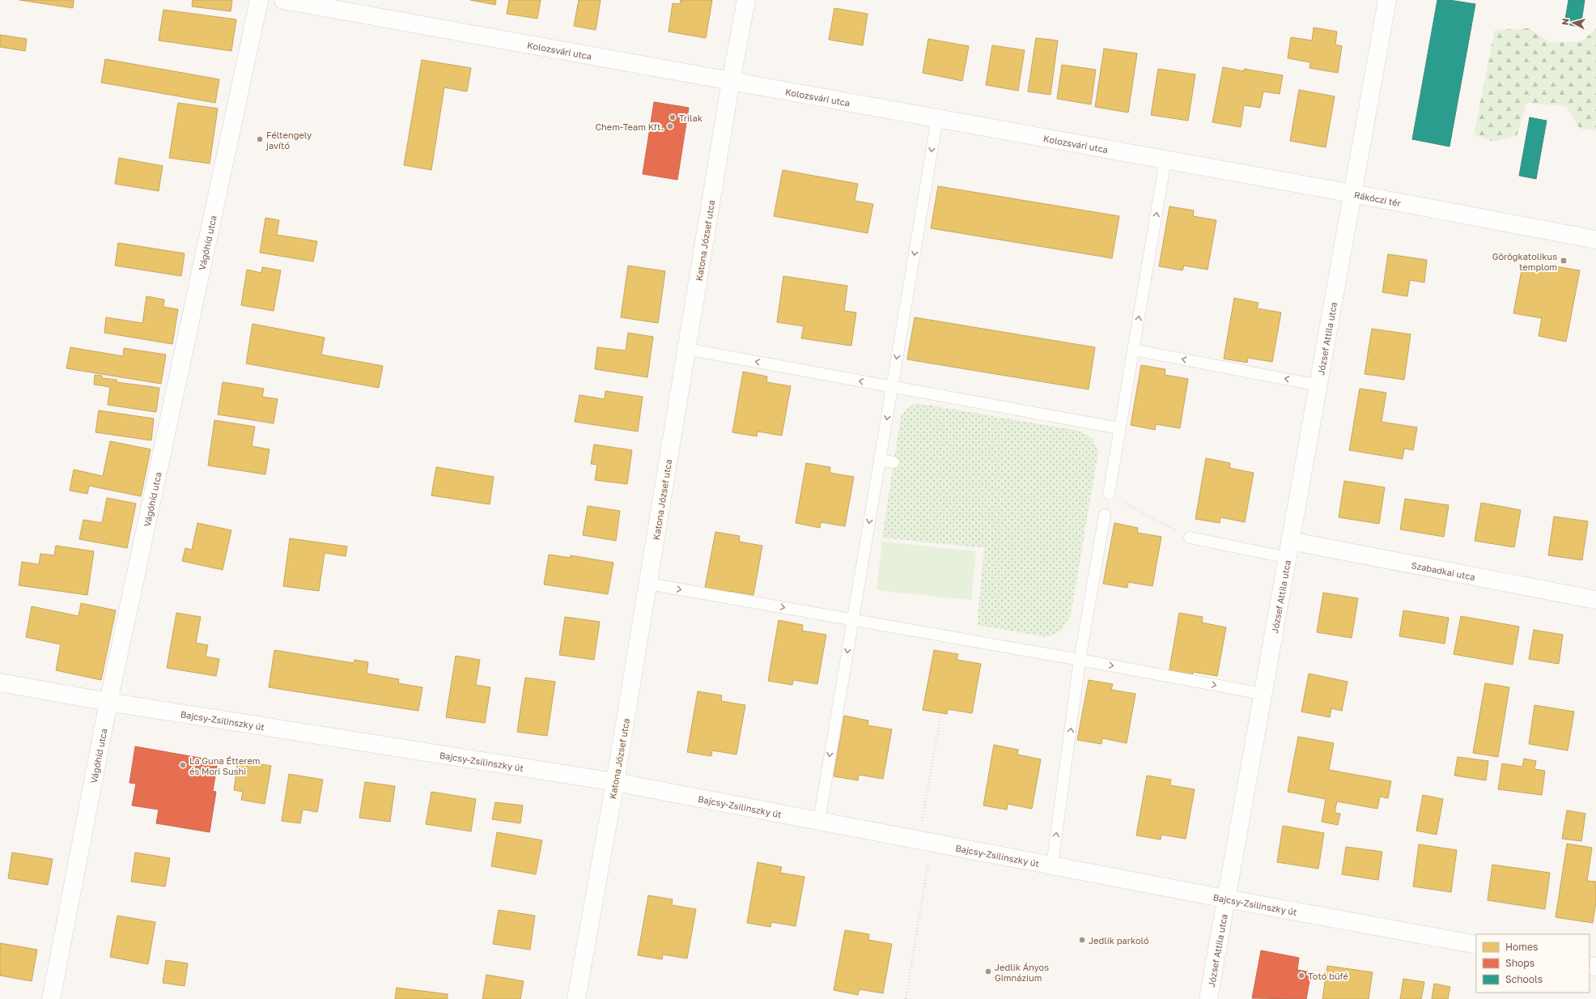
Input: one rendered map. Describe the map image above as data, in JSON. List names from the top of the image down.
{
  "streets": {
    "street": [
      "Kolozsvári utca",
      "Rákóczi tér",
      "Katona József utca",
      "Vágóhíd utca",
      "József Attila utca",
      "Szabadkai utca",
      "Bajcsy-Zsilinszky út"
    ]
  },
  "crossings": [
    ["Kolozsvári utca", "Rákóczi tér"],
    ["Kolozsvári utca", "Katona József utca"],
    ["Kolozsvári utca", "József Attila utca"],
    ["Rákóczi tér", "József Attila utca"],
    ["Katona József utca", "Bajcsy-Zsilinszky út"],
    ["Vágóhíd utca", "Bajcsy-Zsilinszky út"],
    ["József Attila utca", "Szabadkai utca"],
    ["József Attila utca", "Bajcsy-Zsilinszky út"]
  ],
  "places": {
    "other": [
      "Trilak",
      "Chem-Team Kft.",
      "Féltengely javító",
      "La Guna Étterem és Mori Sushi",
      "Jedlik parkoló",
      "Jedlik Ányos Gimnázium",
      "Totó büfé"
    ],
    "transit": ["Görögkatolikus templom"]
  },
  "legend": ["Homes", "Shops", "Schools"],
  "north": "left"
}
